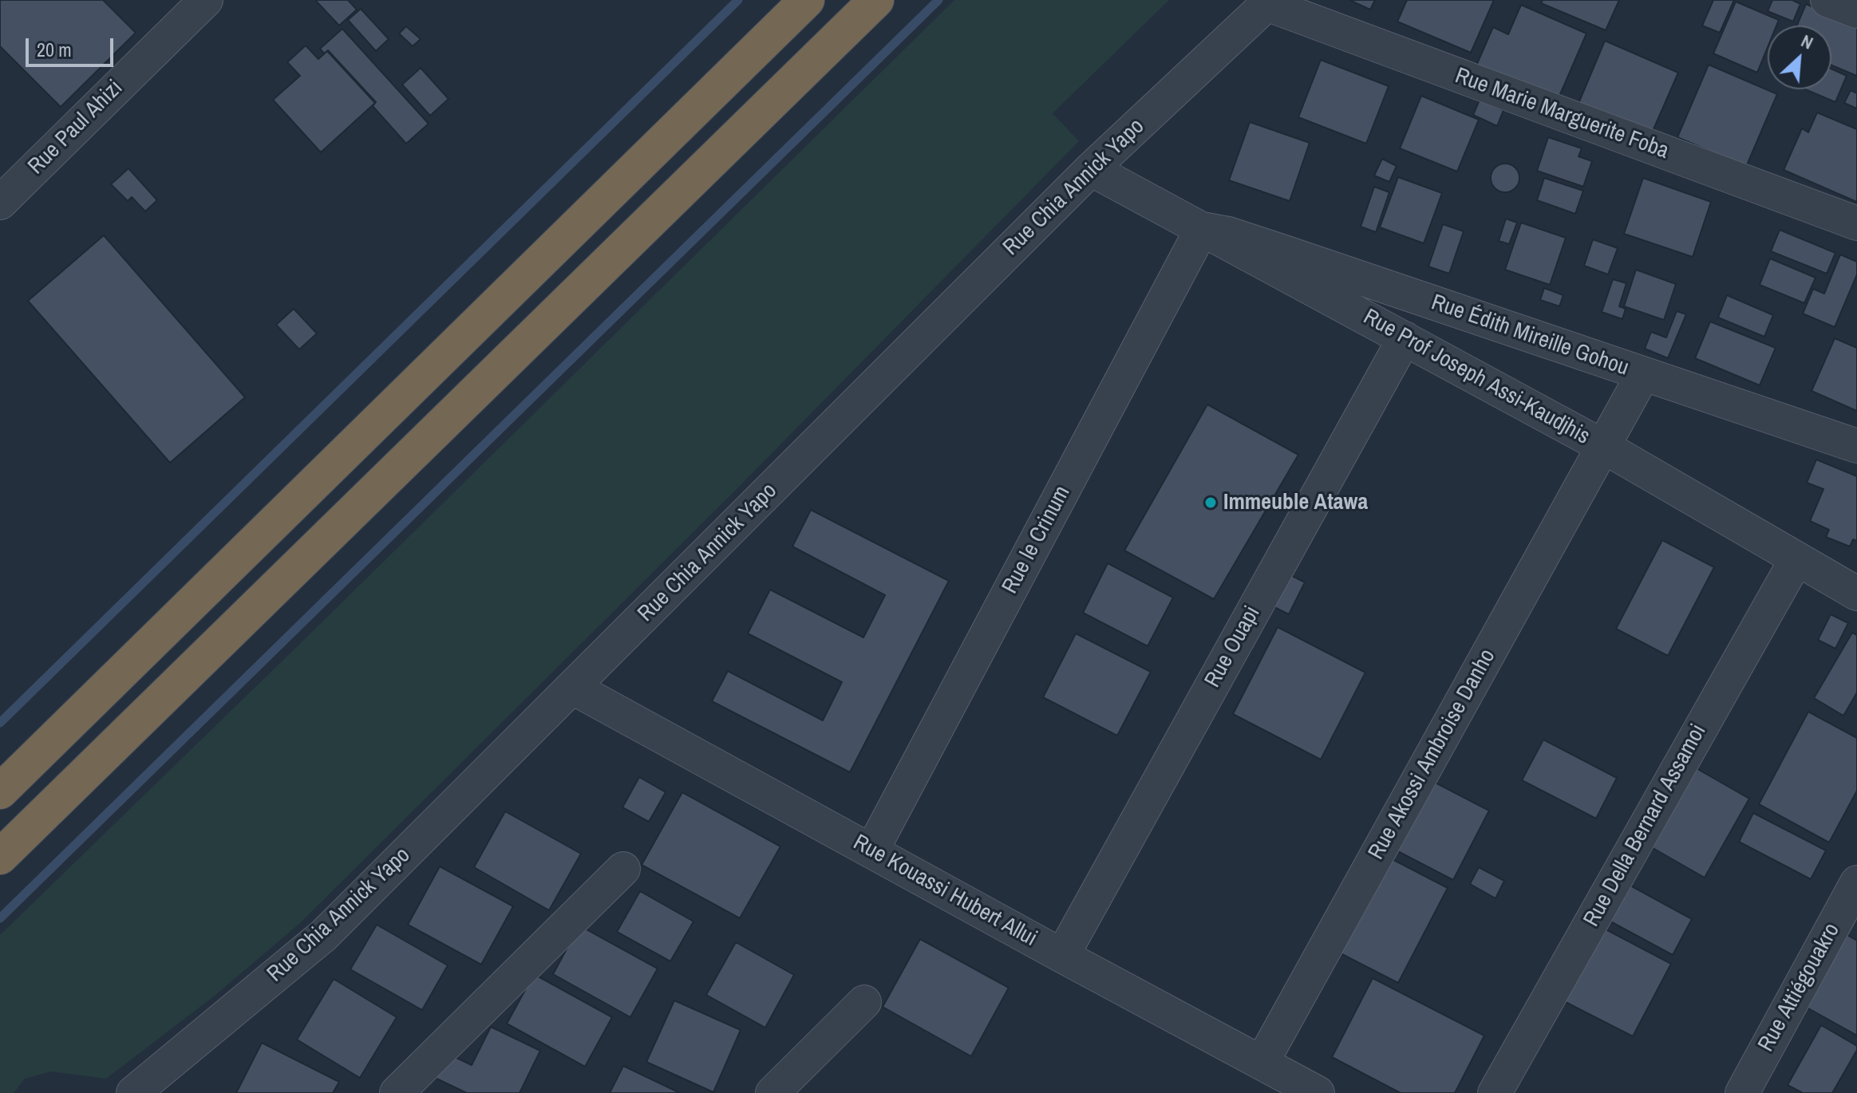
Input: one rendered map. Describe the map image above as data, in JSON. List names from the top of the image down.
{
  "streets": {
    "street": [
      "Rue Marie Marguerite Foba",
      "Rue Paul Ahizi",
      "Rue Chia Annick Yapo",
      "Rue Édith Mireille Gohou",
      "Rue Prof Joseph Assi-Kaudjhis",
      "Rue le Crinum",
      "Rue Ouapi",
      "Rue Akossi Ambroise Danho",
      "Rue Della Bernard Assamoi",
      "Rue Kouassi Hubert Allui",
      "Rue Attiégouakro"
    ]
  },
  "crossings": [
    ["Rue Marie Marguerite Foba", "Rue Chia Annick Yapo"],
    ["Rue Chia Annick Yapo", "Rue Prof Joseph Assi-Kaudjhis"],
    ["Rue Chia Annick Yapo", "Rue Kouassi Hubert Allui"],
    ["Rue Édith Mireille Gohou", "Rue Prof Joseph Assi-Kaudjhis"],
    ["Rue Édith Mireille Gohou", "Rue le Crinum"],
    ["Rue Édith Mireille Gohou", "Rue Akossi Ambroise Danho"],
    ["Rue Prof Joseph Assi-Kaudjhis", "Rue le Crinum"],
    ["Rue Prof Joseph Assi-Kaudjhis", "Rue Ouapi"],
    ["Rue Prof Joseph Assi-Kaudjhis", "Rue Akossi Ambroise Danho"],
    ["Rue Prof Joseph Assi-Kaudjhis", "Rue Della Bernard Assamoi"],
    ["Rue le Crinum", "Rue Kouassi Hubert Allui"],
    ["Rue Ouapi", "Rue Kouassi Hubert Allui"],
    ["Rue Akossi Ambroise Danho", "Rue Kouassi Hubert Allui"]
  ],
  "places": ["Immeuble Atawa"],
  "scale_bar": "20 m",
  "north": "top right"
}
